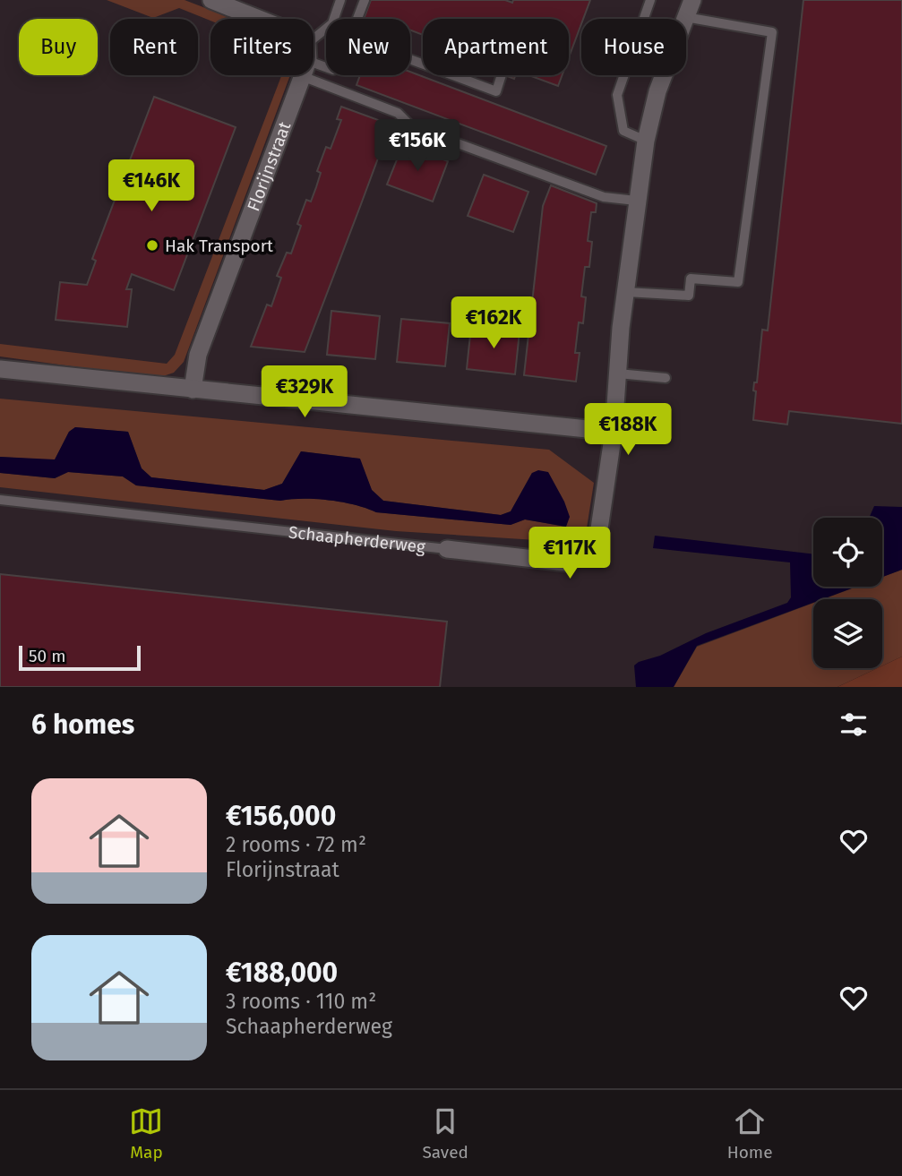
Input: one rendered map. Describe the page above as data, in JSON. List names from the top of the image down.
{
  "streets": {
    "street": ["Florijnstraat", "Schaapherderweg"]
  },
  "places": ["Hak Transport"],
  "scale_bar": "50 m",
  "page": {
    "chip": [
      "Buy",
      "Rent",
      "Filters",
      "New",
      "Apartment",
      "House"
    ],
    "price": [
      "€156K",
      "€146K",
      "€162K",
      "€329K",
      "€188K",
      "€117K"
    ],
    "scale": "50 m",
    "heading": "6 homes",
    "list": [
      {
        "name": "€156,000",
        "note": "2 rooms · 72 m² · Florijnstraat"
      },
      {
        "name": "€188,000",
        "note": "3 rooms · 110 m² · Schaapherderweg"
      }
    ],
    "tabs": ["Map", "Saved", "Home"]
  }
}
